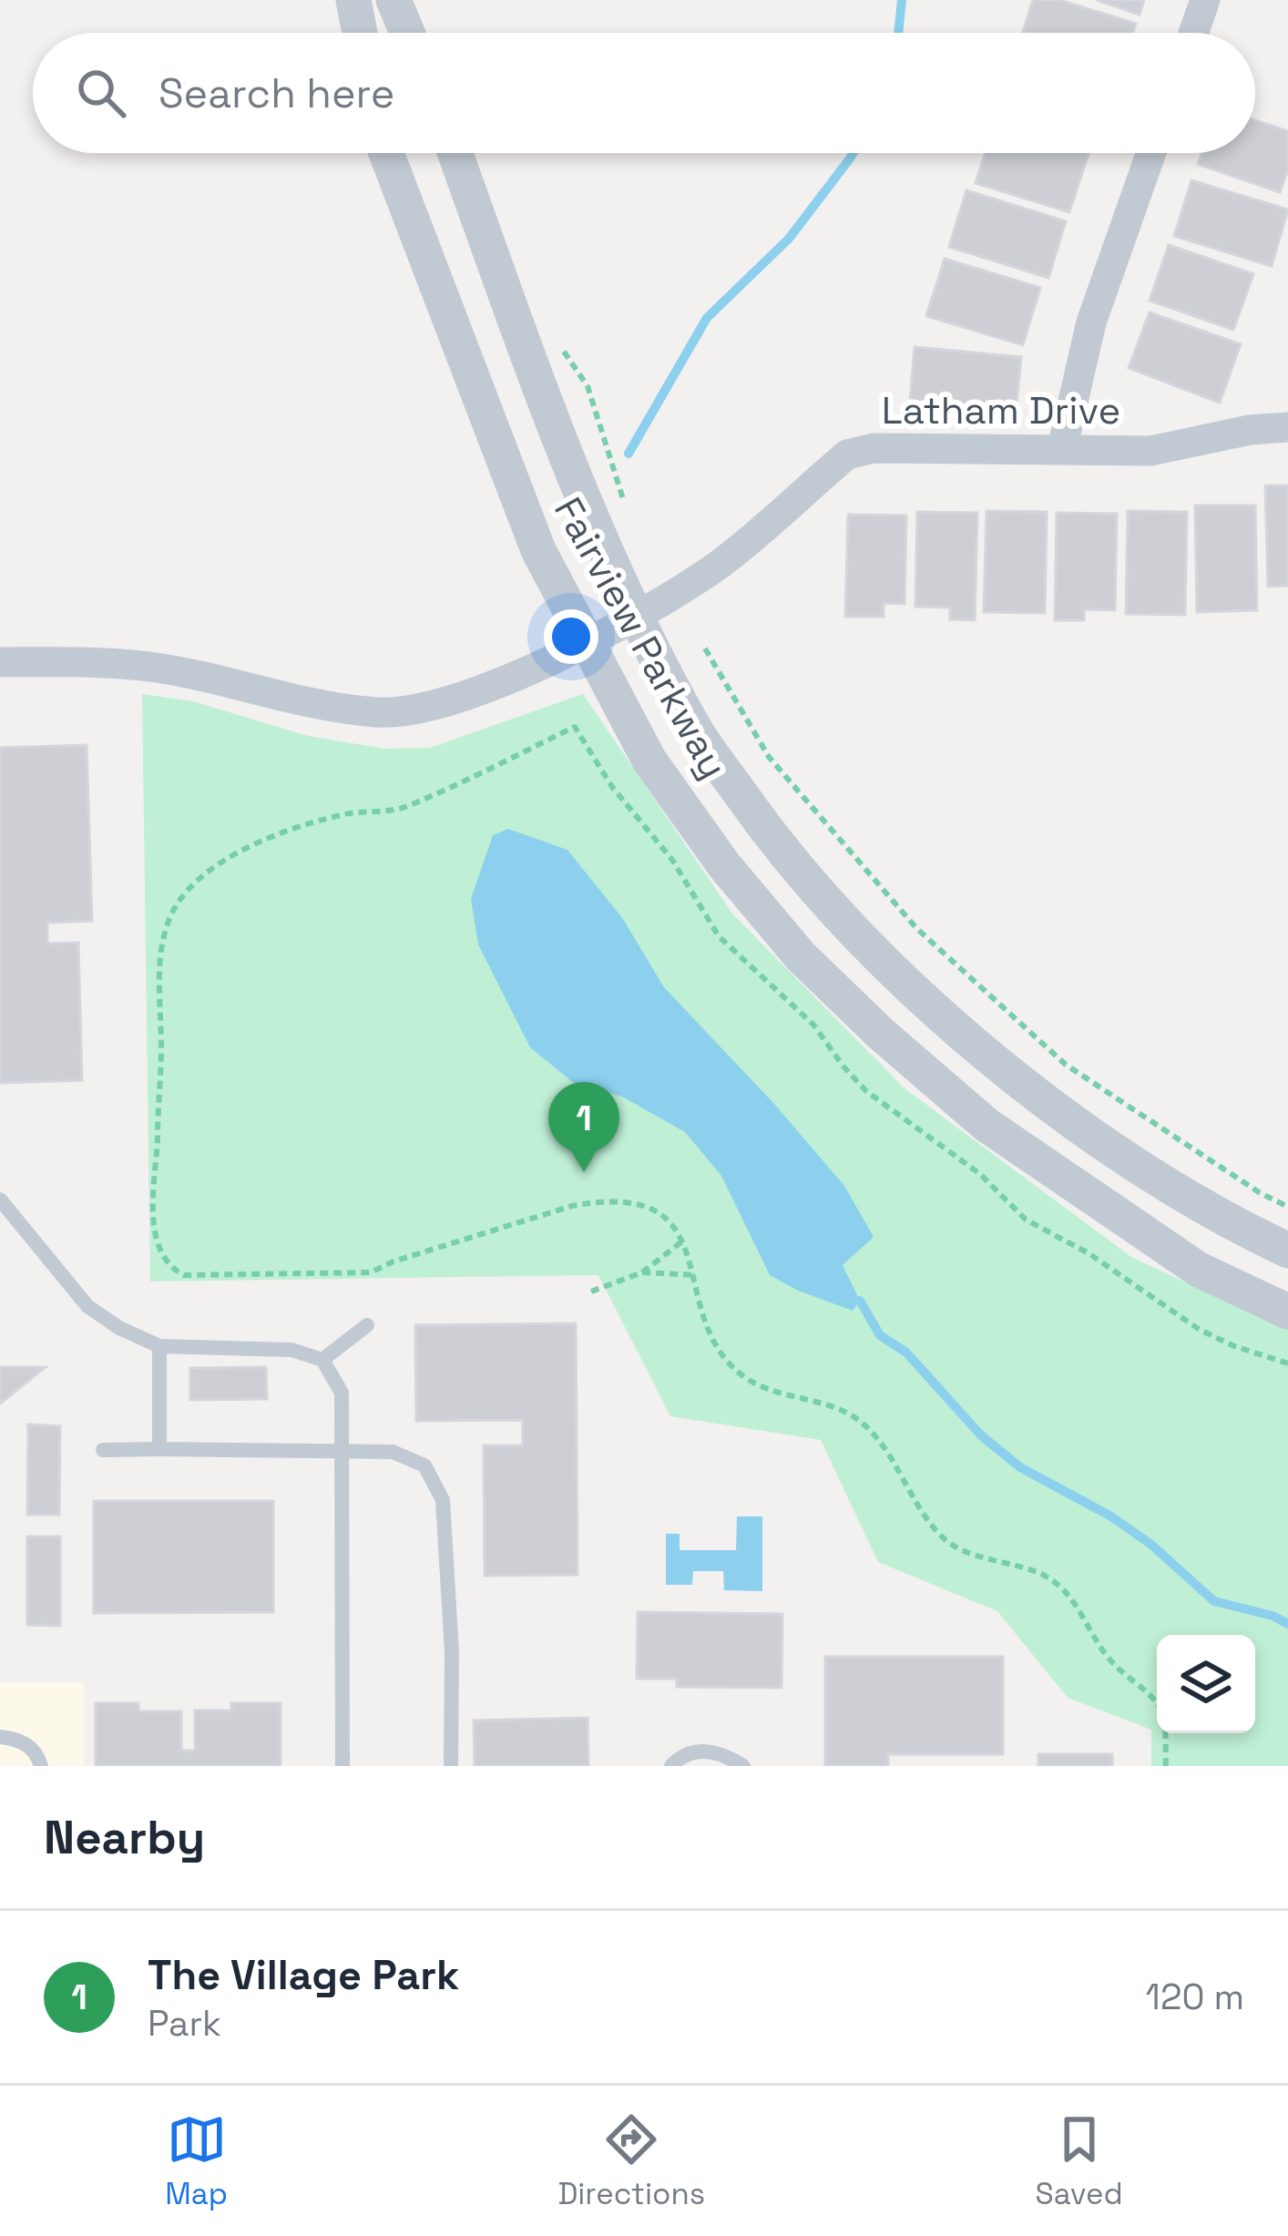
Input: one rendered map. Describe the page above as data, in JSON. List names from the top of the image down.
{
  "streets": {
    "street": ["Latham Drive", "Fairview Parkway"]
  },
  "crossings": [
    ["Latham Drive", "Fairview Parkway"]
  ],
  "page": {
    "search": "Search here",
    "pins": "1",
    "heading": "Nearby",
    "list": [
      {
        "mark": "1",
        "name": "The Village Park",
        "note": "Park",
        "value": "120 m"
      }
    ],
    "nav": ["Map", "Directions", "Saved"]
  }
}
